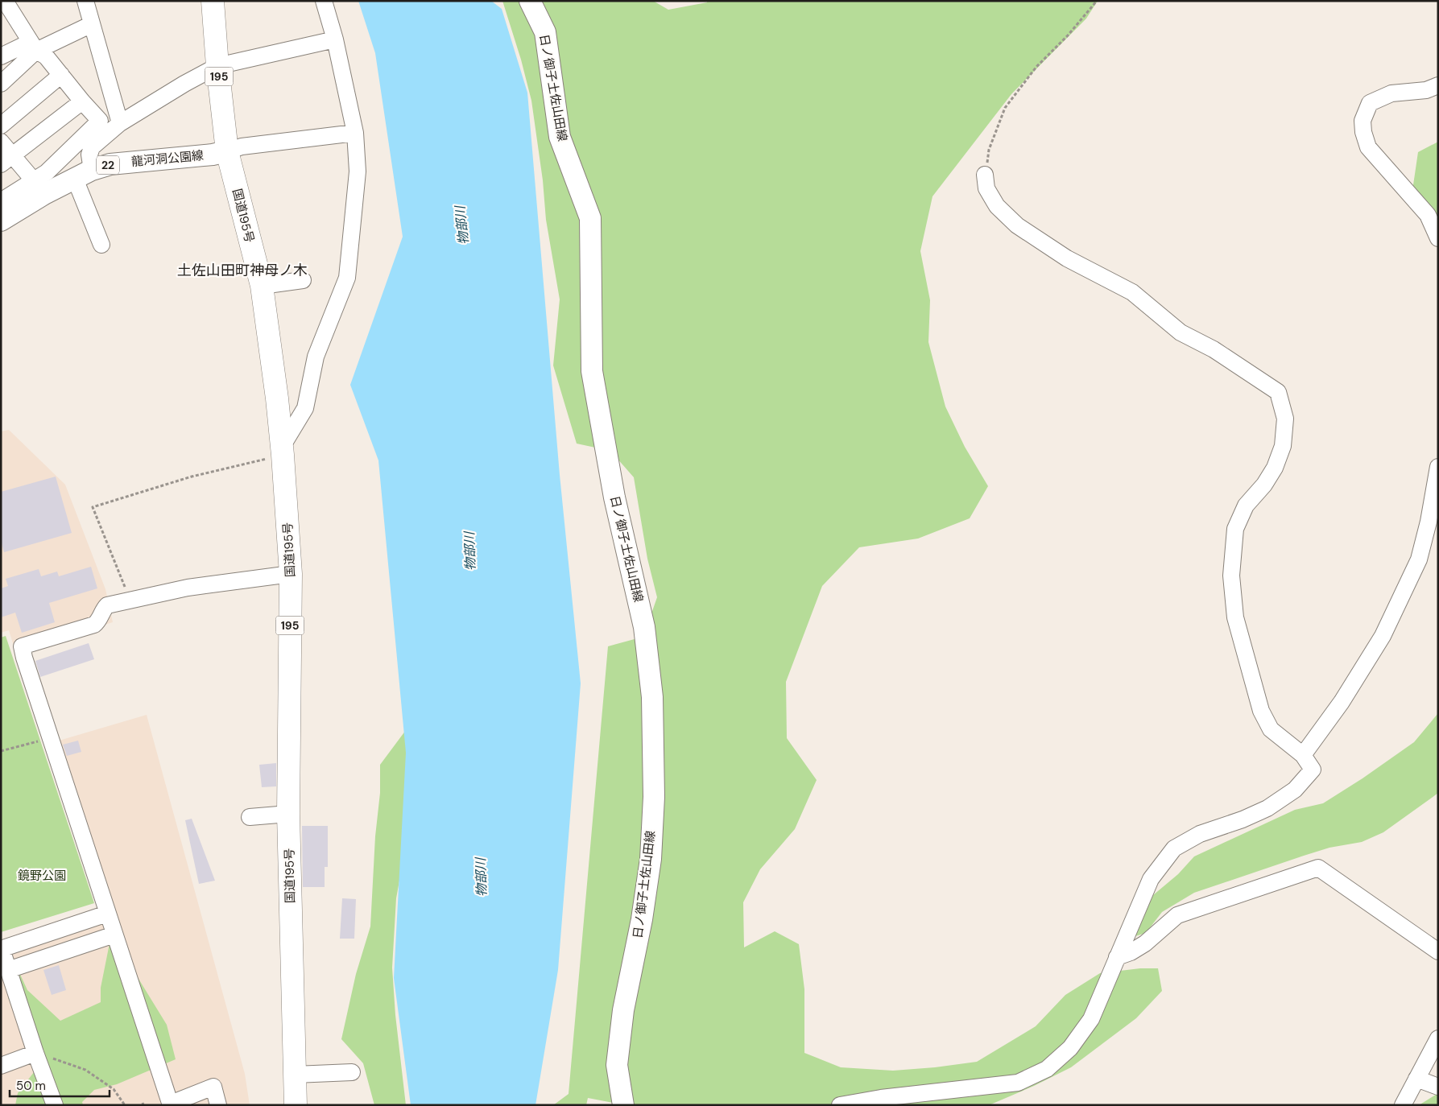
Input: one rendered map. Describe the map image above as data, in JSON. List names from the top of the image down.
{
  "streets": {
    "highway": ["195", "国道195号"],
    "main road": ["日ノ御子土佐山田線", "龍河洞公園線", "22"]
  },
  "crossings": [
    ["龍河洞公園線", "国道195号"]
  ],
  "districts": ["土佐山田町神母ノ木"],
  "water": ["物部川"],
  "parks": ["鏡野公園"],
  "scale_bar": "50 m"
}
